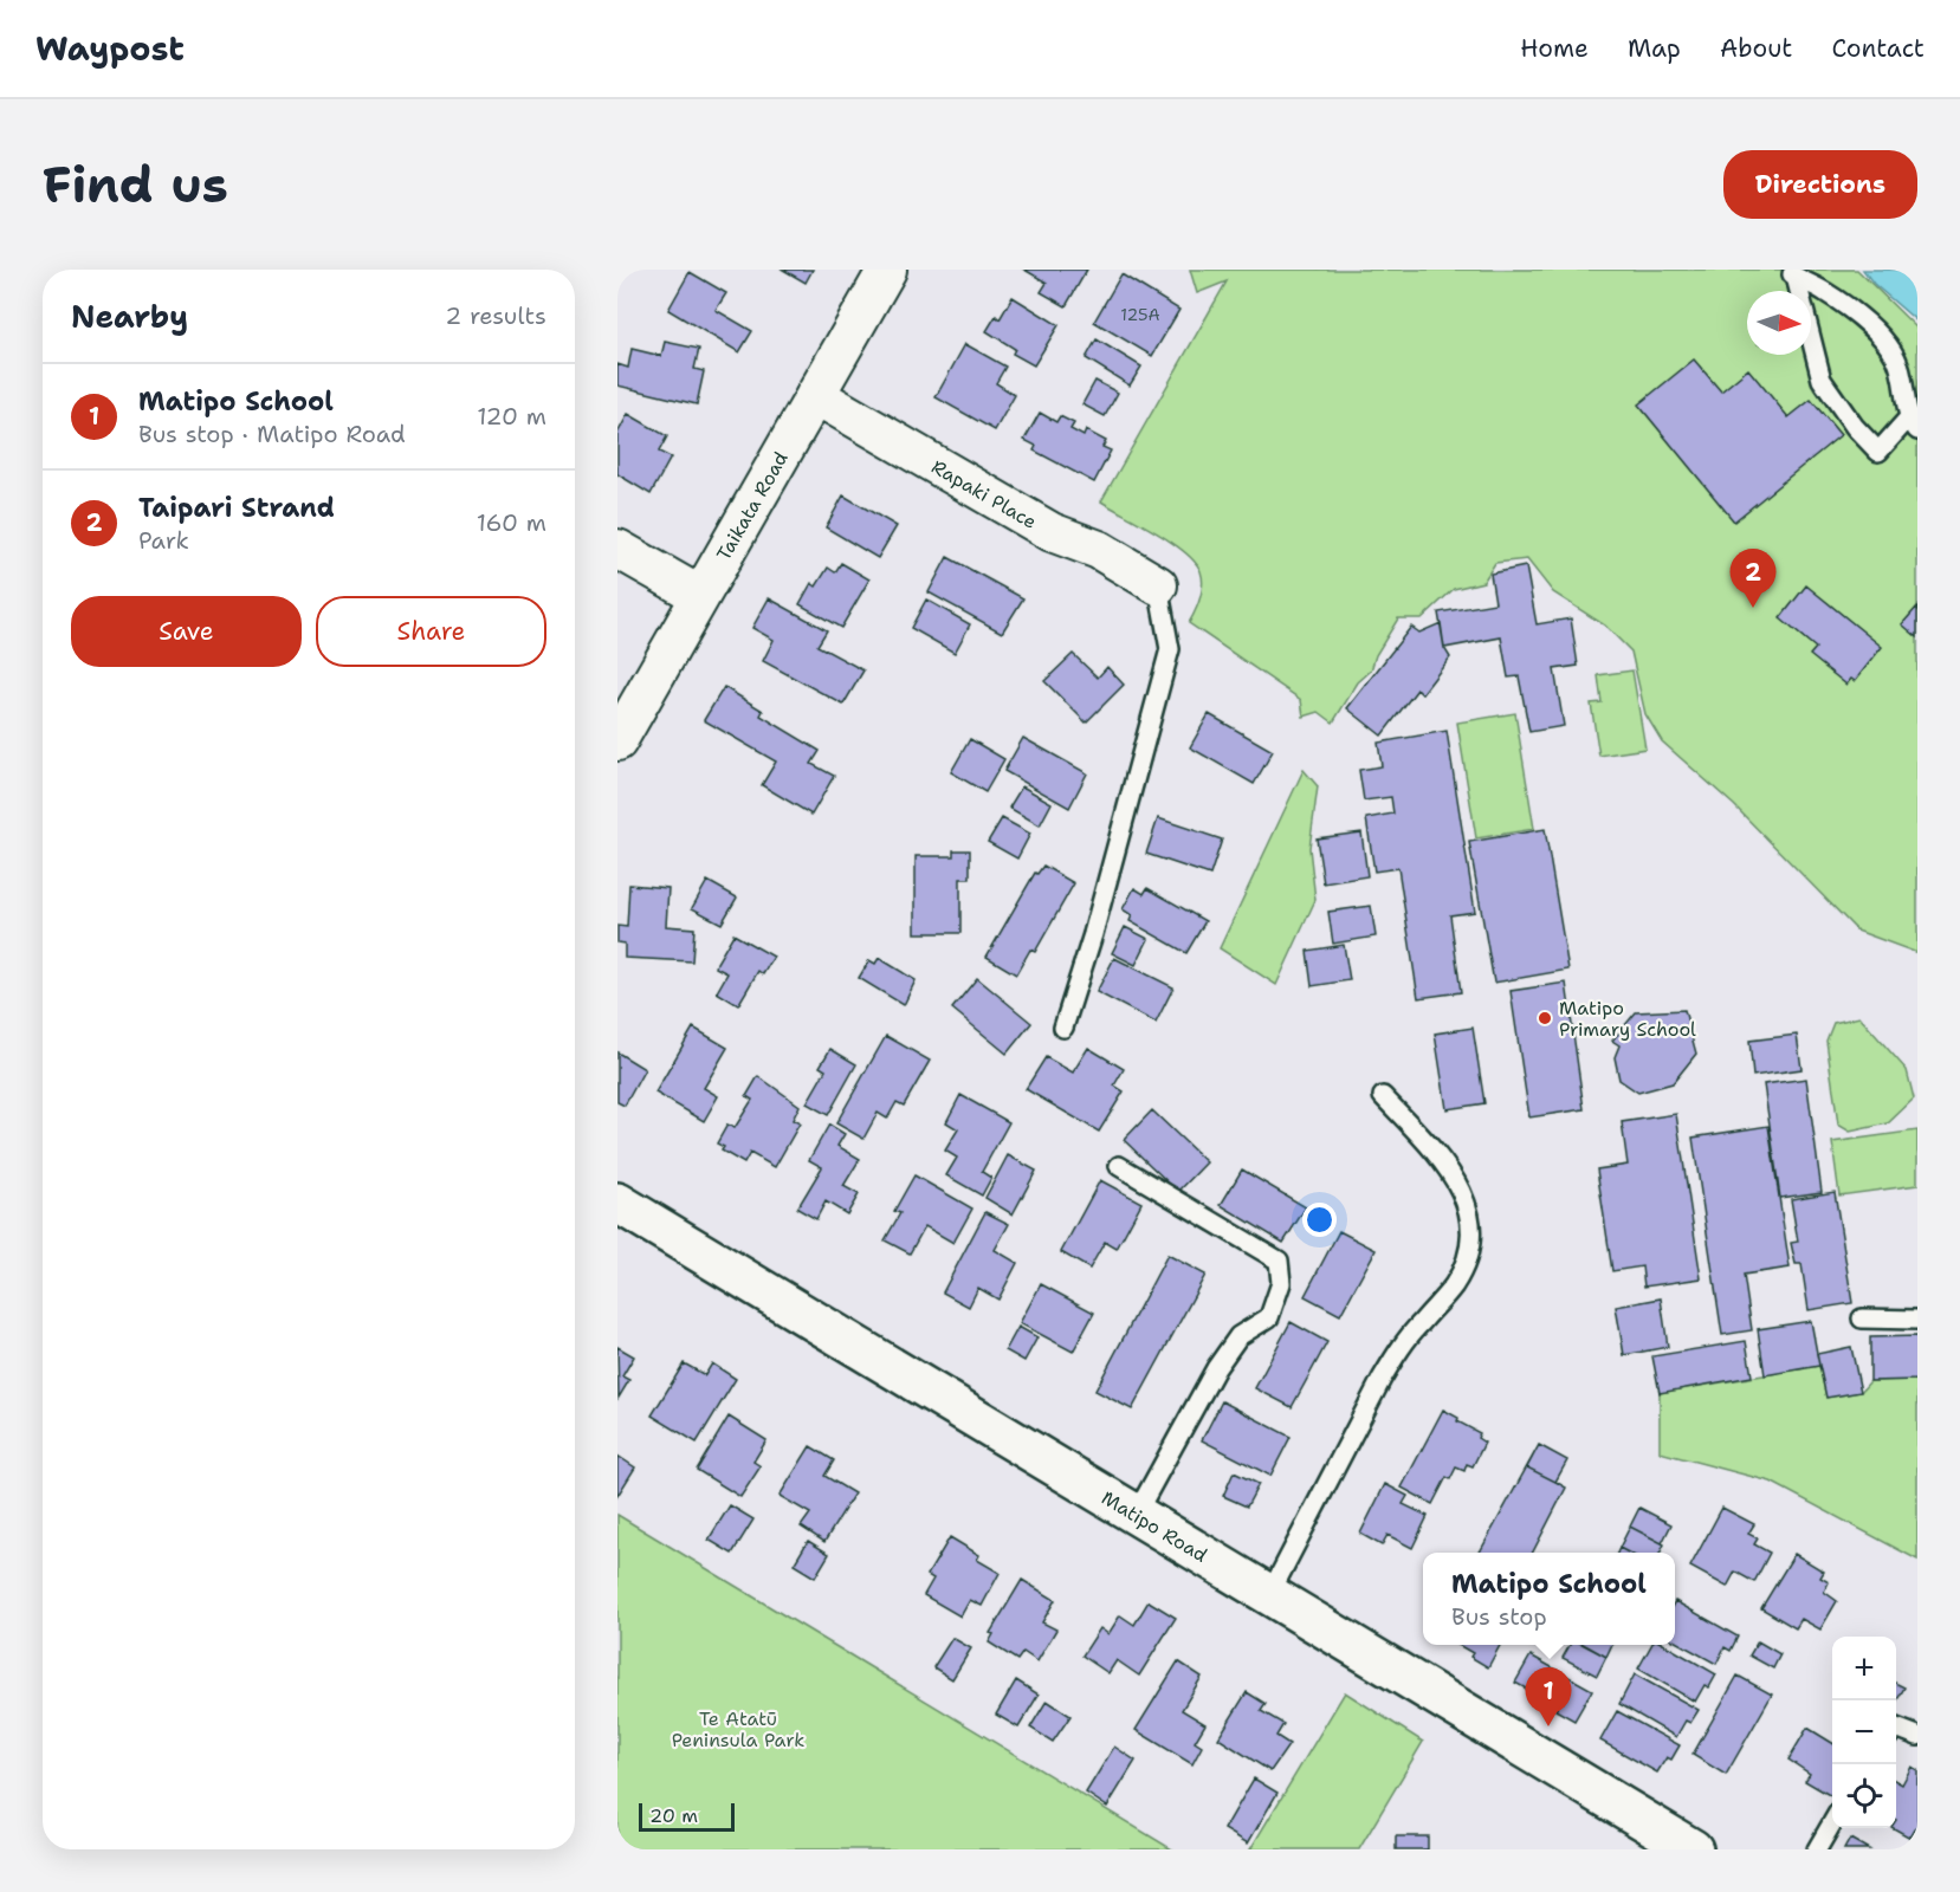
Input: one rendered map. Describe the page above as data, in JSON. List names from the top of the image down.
{
  "streets": {
    "street": ["Rapaki Place", "Taikata Road", "Matipo Road"]
  },
  "crossings": [
    ["Rapaki Place", "Taikata Road"]
  ],
  "parks": ["Te Atatū Peninsula Park"],
  "places": ["Matipo Primary School"],
  "house_numbers": ["125A"],
  "scale_bar": "20 m",
  "north": "right",
  "page": {
    "header": "Waypost",
    "nav": [
      "Home",
      "Map",
      "About",
      "Contact"
    ],
    "buttons": [
      "Directions",
      ["Save", "Share"]
    ],
    "title": "Find us",
    "heading": ["Nearby", "2 results"],
    "list": [
      {
        "mark": "1",
        "name": "Matipo School",
        "note": "Bus stop · Matipo Road",
        "value": "120 m"
      },
      {
        "mark": "2",
        "name": "Taipari Strand",
        "note": "Park",
        "value": "160 m"
      }
    ],
    "pins": ["2", "1"],
    "popup": ["Matipo School", "Bus stop"],
    "map_buttons": ["+", "−"],
    "scale": "20 m"
  }
}
